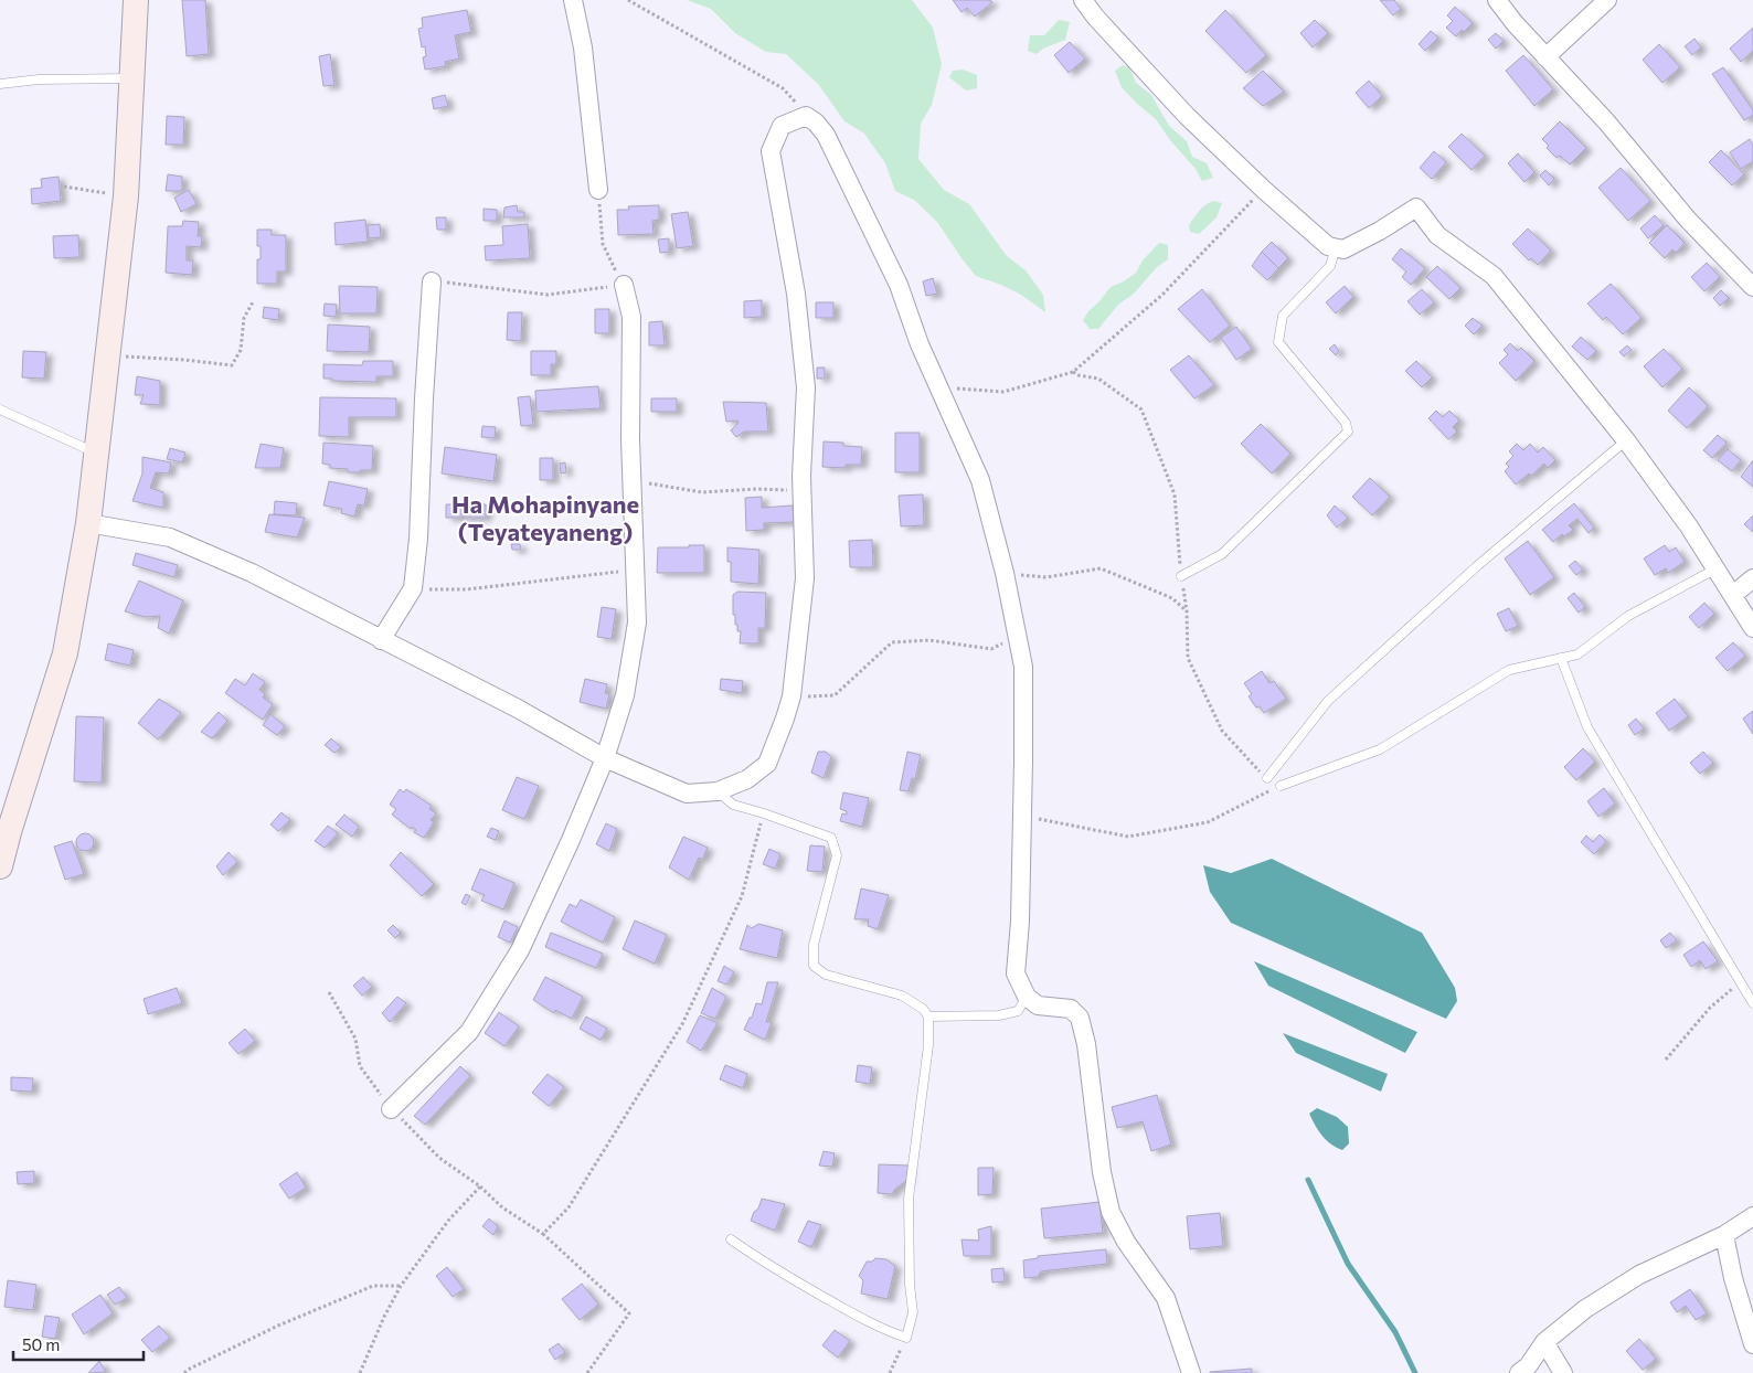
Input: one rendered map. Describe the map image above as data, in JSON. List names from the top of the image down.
{
  "districts": ["Ha Mohapinyane (Teyateyaneng)"],
  "scale_bar": "50 m"
}
